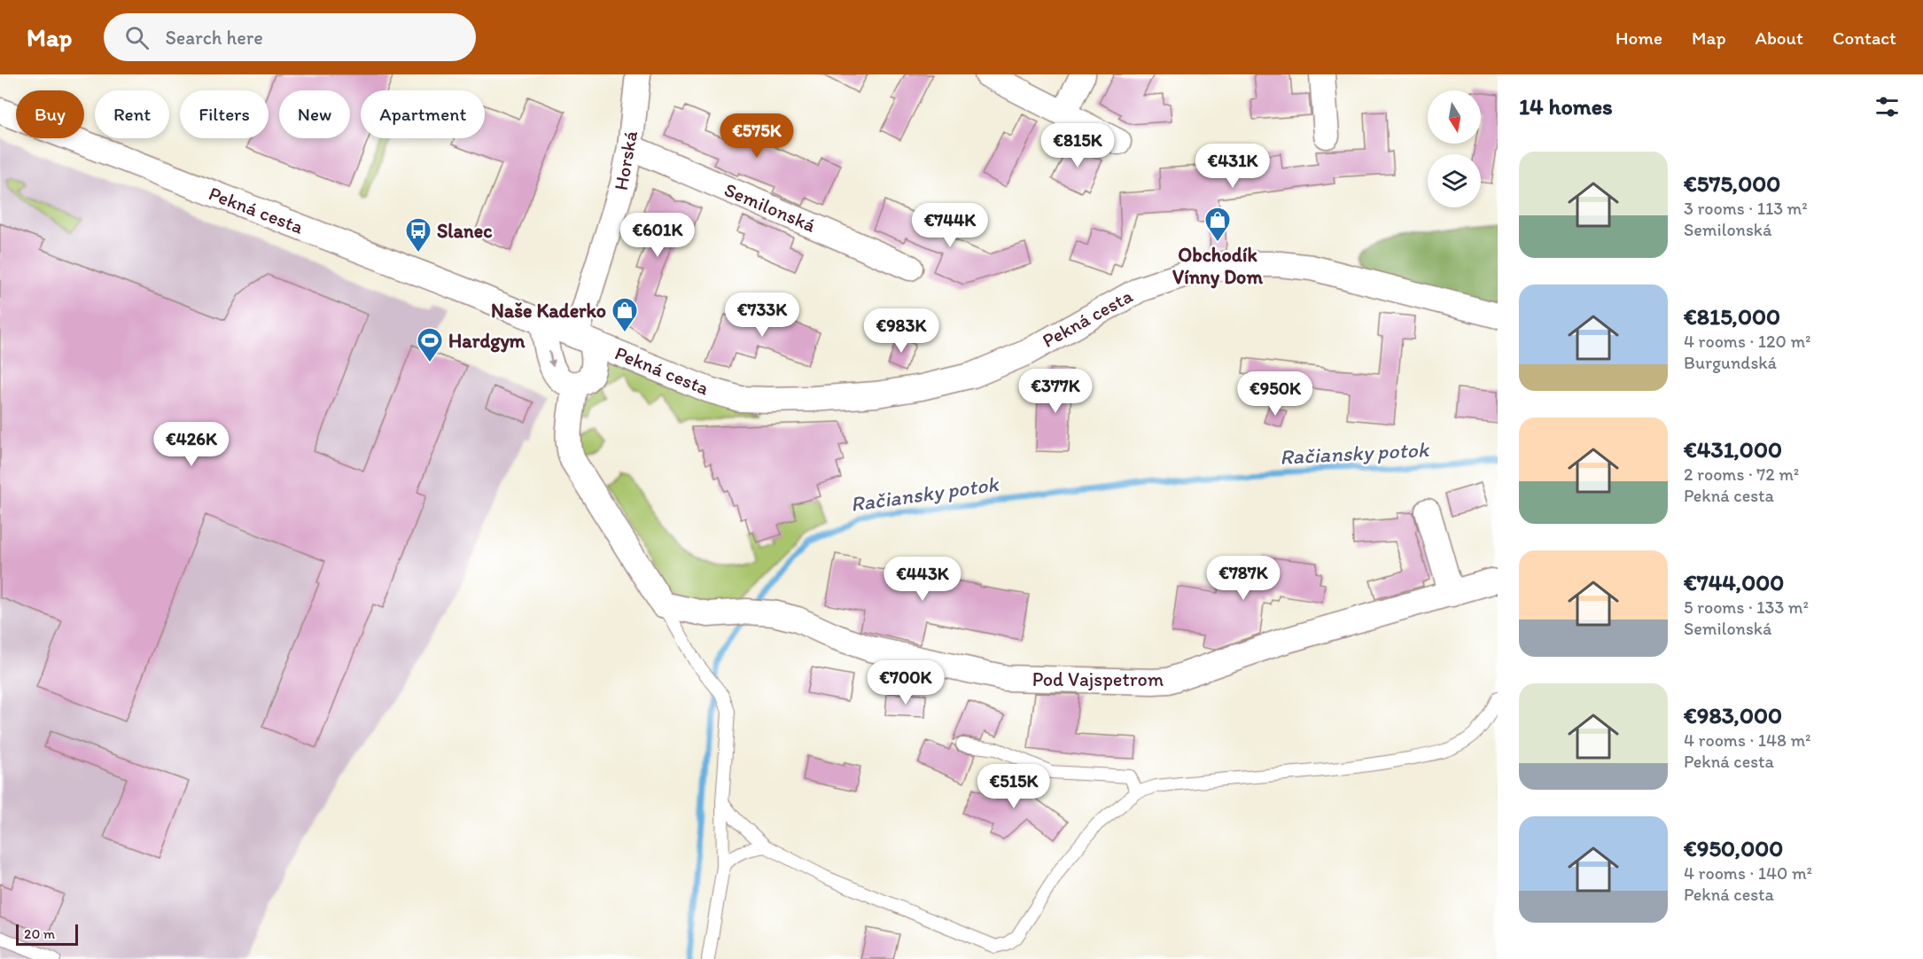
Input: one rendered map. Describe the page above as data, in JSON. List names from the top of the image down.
{
  "streets": {
    "street": [
      "Horská",
      "Semilonská",
      "Pekná cesta",
      "Pod Vajspetrom"
    ]
  },
  "crossings": [
    ["Horská", "Semilonská"],
    ["Horská", "Pekná cesta"]
  ],
  "water": ["Račiansky potok"],
  "places": {
    "shop": ["Obchodík Vínny Dom", "Naše Kaderko"],
    "bus stop": ["Slanec"],
    "sports": ["Hardgym"]
  },
  "scale_bar": "20 m",
  "north": "bottom",
  "page": {
    "header": "Map",
    "search": "Search here",
    "nav": [
      "Home",
      "Map",
      "About",
      "Contact"
    ],
    "heading": "14 homes",
    "chip": [
      "Buy",
      "Rent",
      "Filters",
      "New",
      "Apartment"
    ],
    "price": [
      "€575K",
      "€815K",
      "€431K",
      "€744K",
      "€601K",
      "€733K",
      "€983K",
      "€377K",
      "€950K",
      "€426K",
      "€787K",
      "€443K",
      "€700K",
      "€515K"
    ],
    "list": [
      {
        "name": "€575,000",
        "note": "3 rooms · 113 m² · Semilonská"
      },
      {
        "name": "€815,000",
        "note": "4 rooms · 120 m² · Burgundská"
      },
      {
        "name": "€431,000",
        "note": "2 rooms · 72 m² · Pekná cesta"
      },
      {
        "name": "€744,000",
        "note": "5 rooms · 133 m² · Semilonská"
      },
      {
        "name": "€983,000",
        "note": "4 rooms · 148 m² · Pekná cesta"
      },
      {
        "name": "€950,000",
        "note": "4 rooms · 140 m² · Pekná cesta"
      }
    ],
    "scale": "20 m"
  }
}
